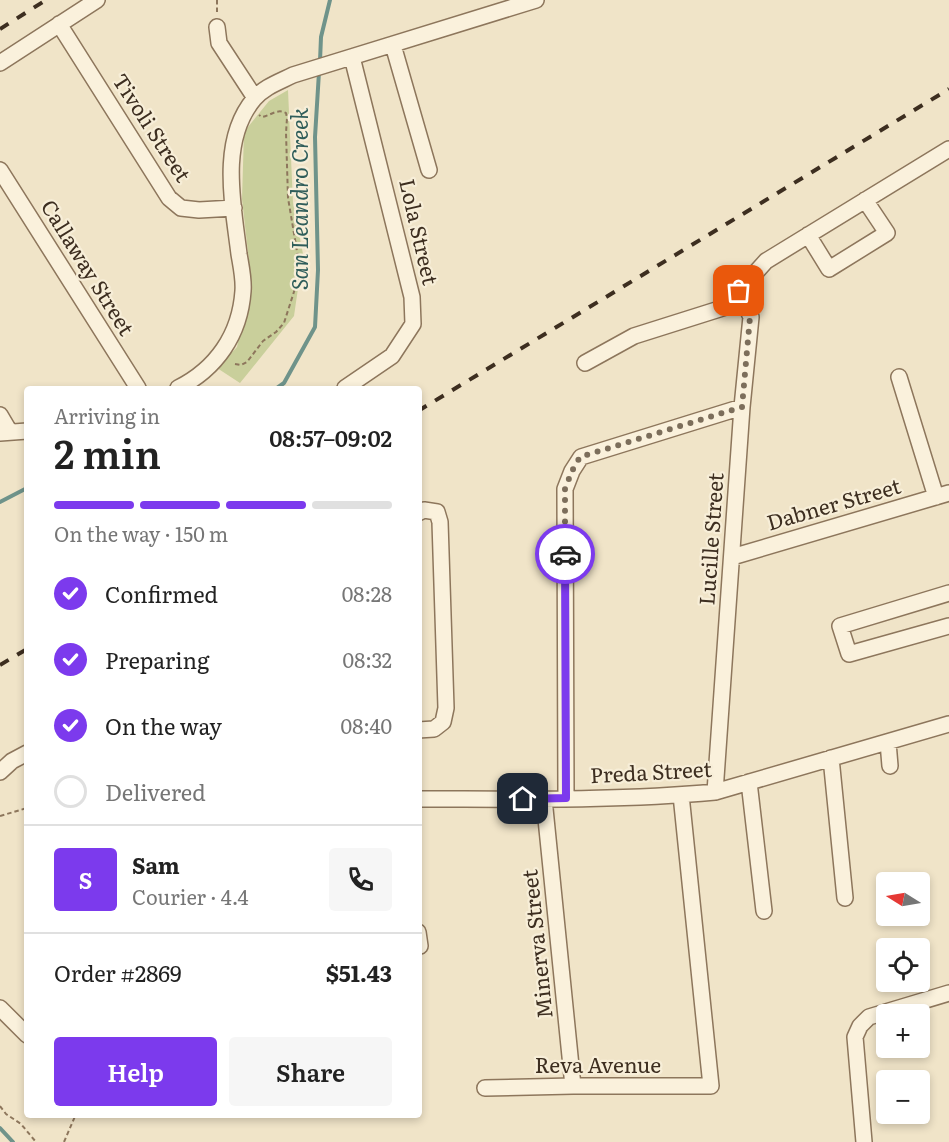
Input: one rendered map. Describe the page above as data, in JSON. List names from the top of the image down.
{
  "streets": {
    "street": [
      "Tivoli Street",
      "Lola Street",
      "Callaway Street",
      "Dabner Street",
      "Lucille Street",
      "Preda Street",
      "Minerva Street",
      "Reva Avenue"
    ]
  },
  "crossings": [
    ["Dabner Street", "Lucille Street"],
    ["Lucille Street", "Preda Street"],
    ["Preda Street", "Minerva Street"],
    ["Preda Street", "Reva Avenue"],
    ["Minerva Street", "Reva Avenue"]
  ],
  "water": ["San Leandro Creek"],
  "north": "left",
  "page": {
    "heading": ["2 min", "Arriving in", "08:57–09:02"],
    "panel": [
      "Sam",
      "Courier · 4.4",
      "Order #2869",
      "$51.43"
    ],
    "bar": "On the way · 150 m",
    "list": [
      ["Confirmed", "08:28"],
      ["Preparing", "08:32"],
      ["On the way", "08:40"],
      "Delivered"
    ],
    "round": "S",
    "map_buttons": ["+", "−"],
    "buttons": ["Help", "Share"]
  }
}
